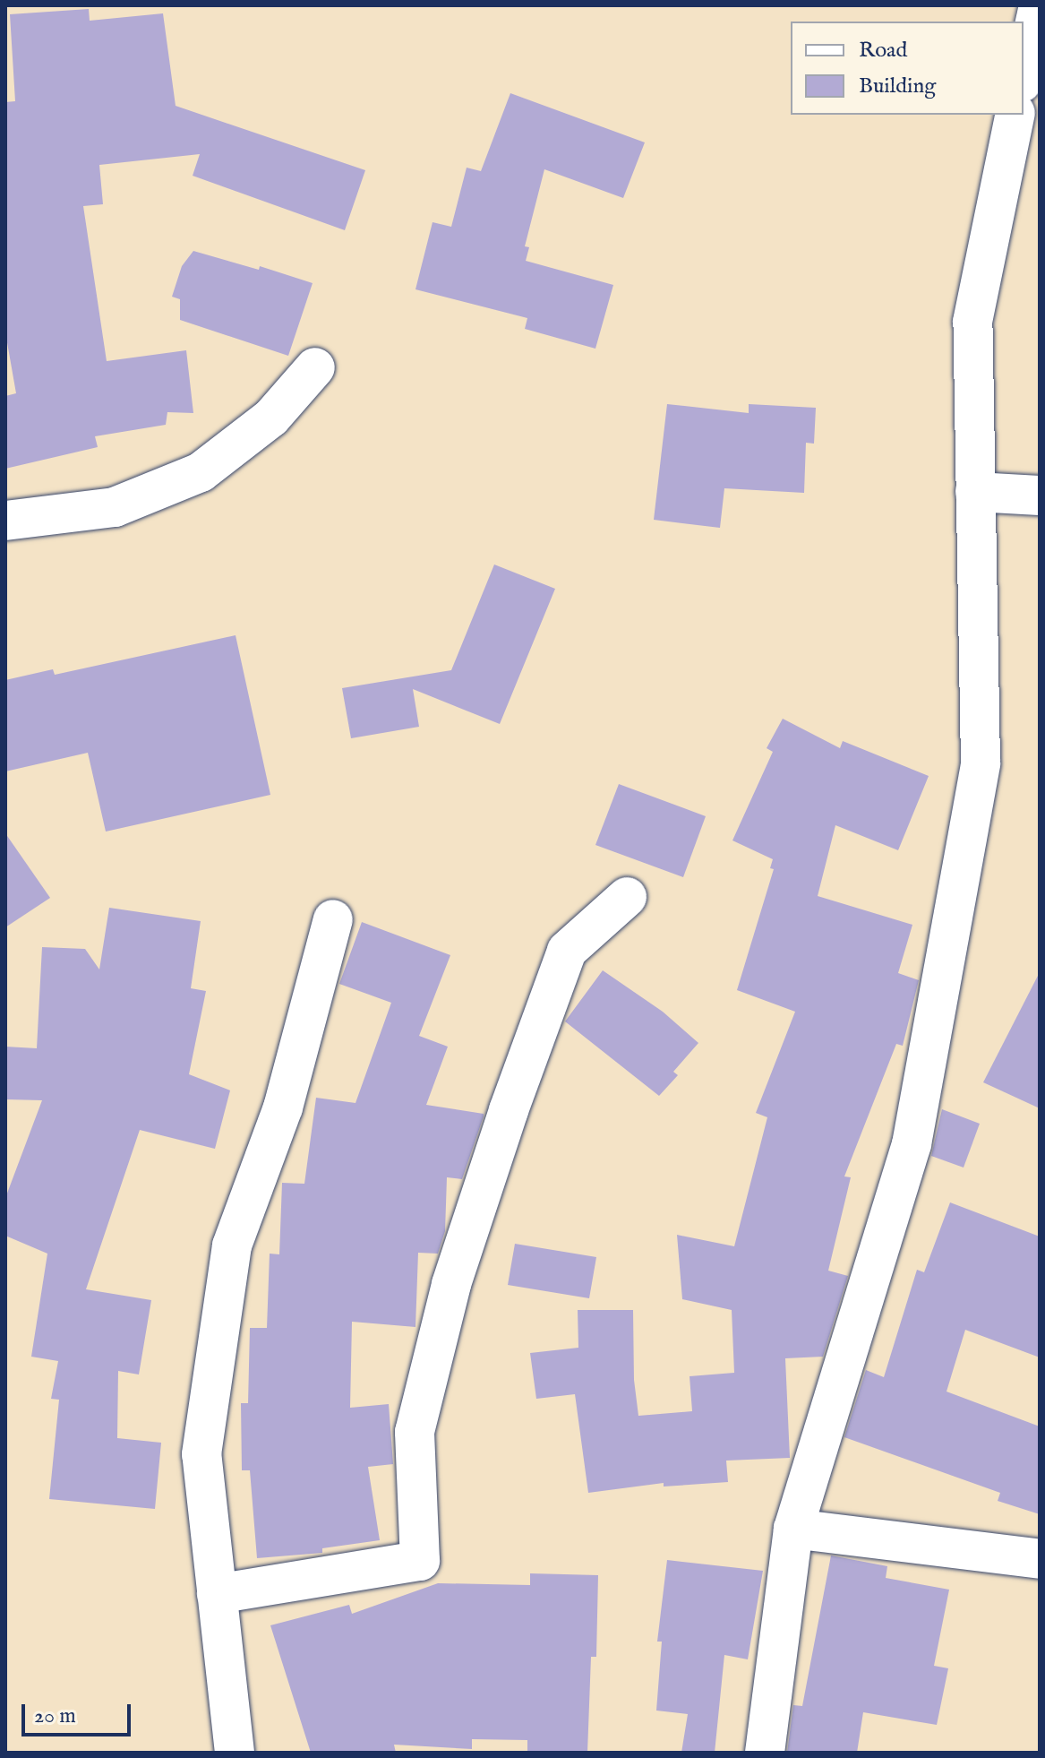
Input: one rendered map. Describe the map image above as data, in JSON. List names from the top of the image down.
{
  "legend": ["Road", "Building"],
  "scale_bar": "20 m"
}
